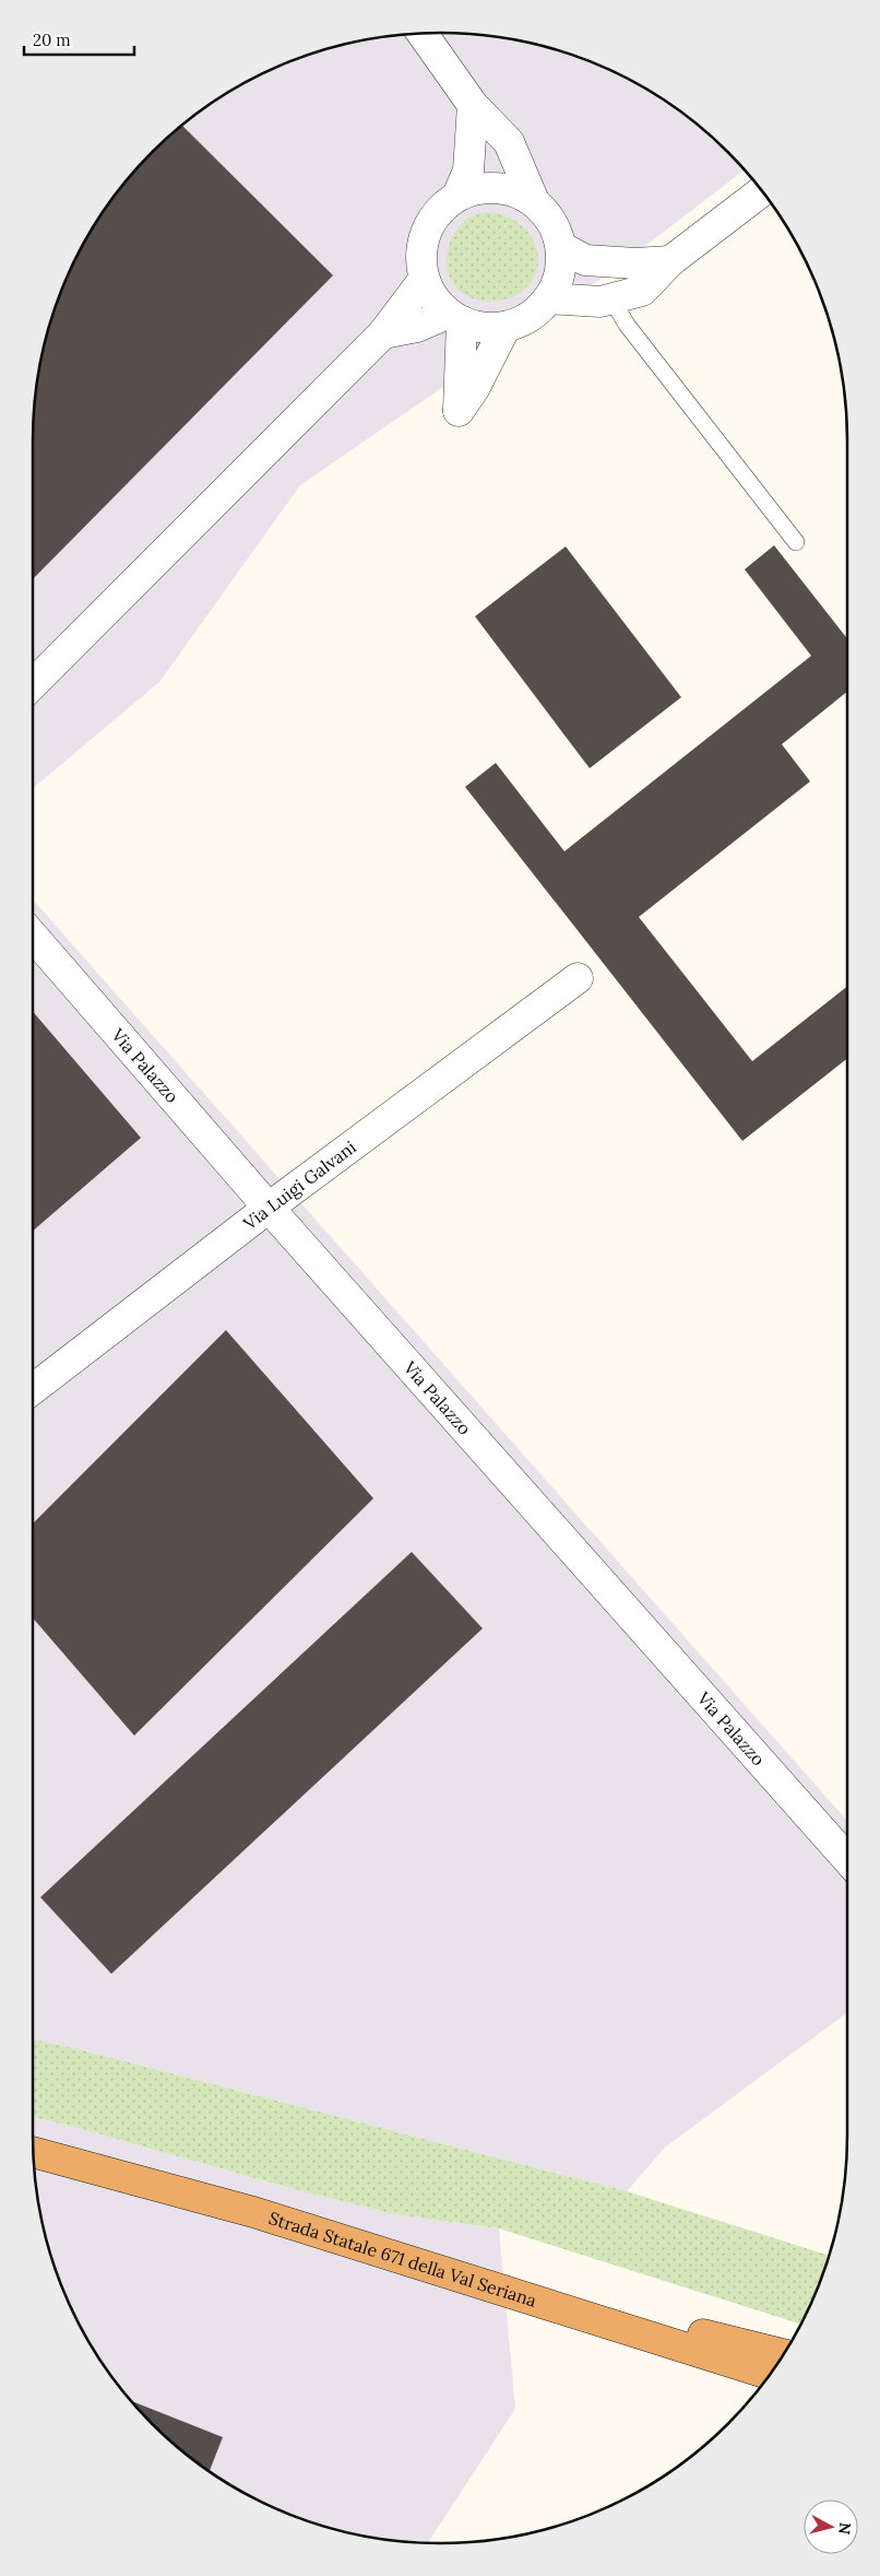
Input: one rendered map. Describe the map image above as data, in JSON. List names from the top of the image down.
{
  "streets": {
    "highway": ["Strada Statale 671 della Val Seriana"],
    "street": ["Via Palazzo", "Via Luigi Galvani"]
  },
  "crossings": [
    ["Via Palazzo", "Via Luigi Galvani"]
  ],
  "scale_bar": "20 m",
  "north": "right"
}
